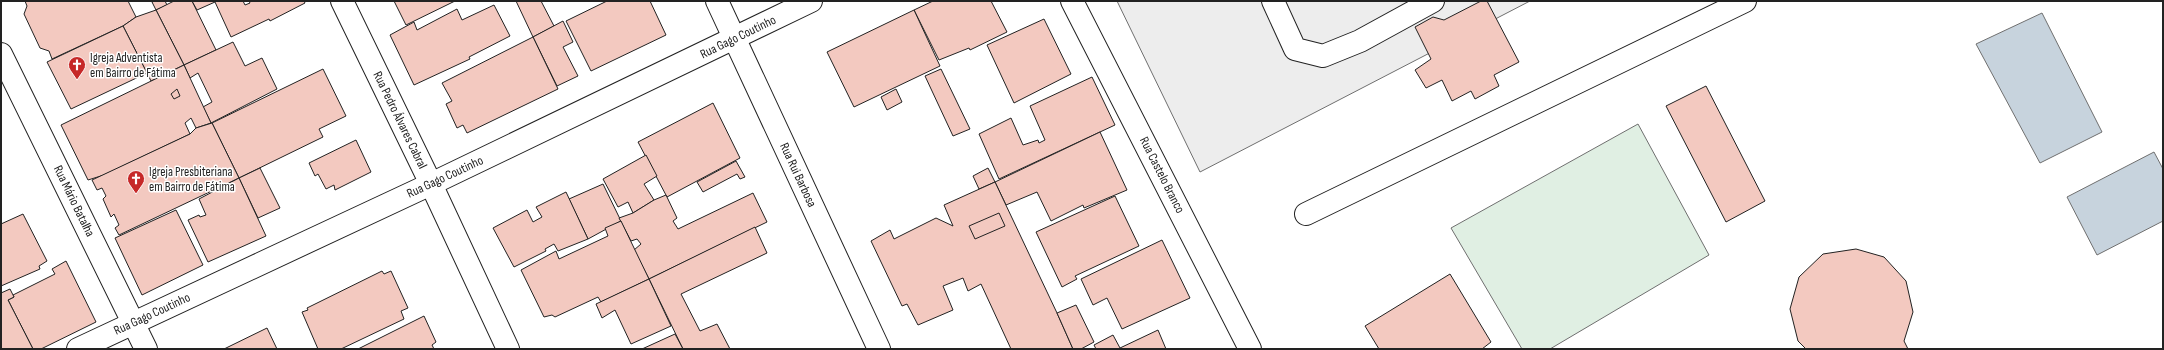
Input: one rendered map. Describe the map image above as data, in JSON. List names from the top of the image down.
{
  "streets": {
    "street": [
      "Rua Gago Coutinho",
      "Rua Pedro Álvares Cabral",
      "Rua Rui Barbosa",
      "Rua Castelo Branco",
      "Rua Mário Batalha"
    ]
  },
  "crossings": [
    ["Rua Gago Coutinho", "Rua Pedro Álvares Cabral"],
    ["Rua Gago Coutinho", "Rua Rui Barbosa"],
    ["Rua Gago Coutinho", "Rua Mário Batalha"]
  ],
  "places": {
    "church": ["Igreja Adventista em Bairro de Fátima", "Igreja Presbiteriana em Bairro de Fátima"]
  }
}
